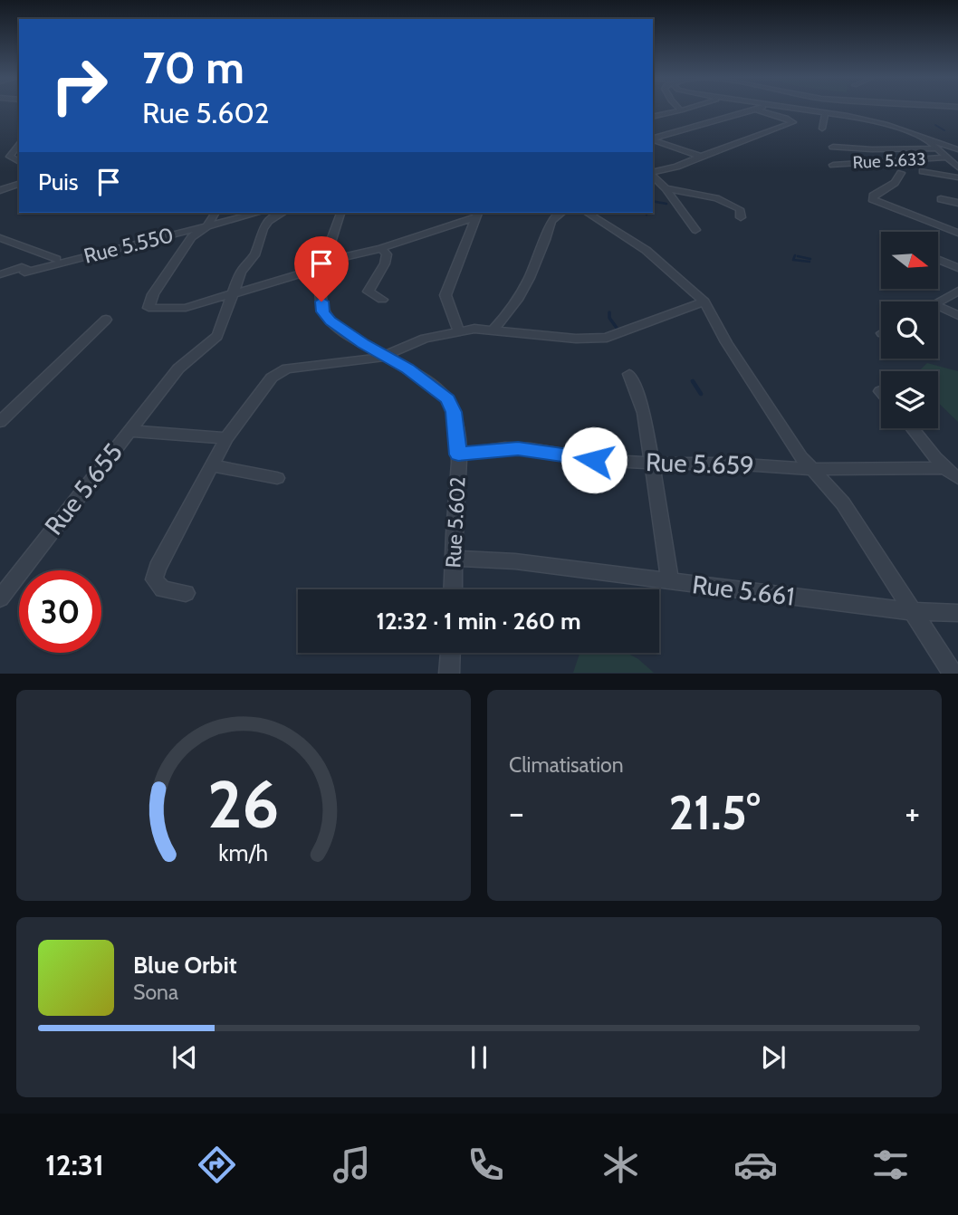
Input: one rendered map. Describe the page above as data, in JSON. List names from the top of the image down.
{
  "streets": {
    "street": [
      "Rue 5.633",
      "Rue 5.550",
      "Rue 5.659",
      "Rue 5.655",
      "Rue 5.602",
      "Rue 5.661"
    ]
  },
  "crossings": [
    ["Rue 5.659", "Rue 5.602"],
    ["Rue 5.602", "Rue 5.661"]
  ],
  "north": "right",
  "page": {
    "turn": ["70 m", "Rue 5.602"],
    "then": "Puis",
    "limit": "30",
    "trip": "12:32 · 1 min · 260 m",
    "tile": "Climatisation",
    "heat": ["−", "21.5°", "+"],
    "song": ["Blue Orbit", "Sona"],
    "tabs": "12:31",
    "gauge": ["26", "km/h"]
  }
}
